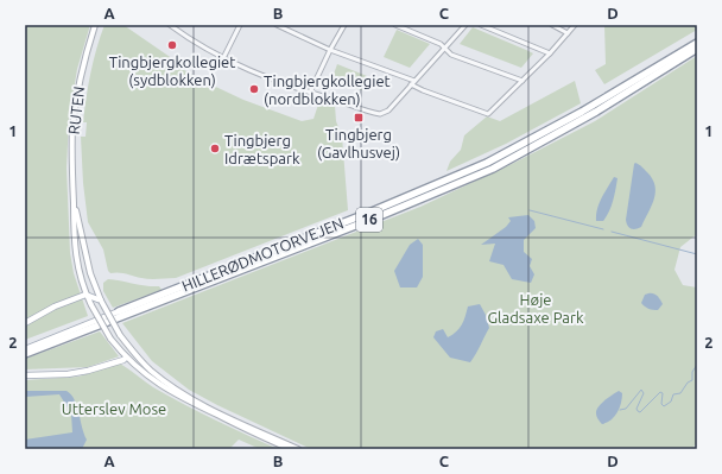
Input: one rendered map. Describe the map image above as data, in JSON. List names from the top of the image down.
{
  "streets": {
    "highway": ["16", "HILLERØDMOTORVEJEN"],
    "street": ["RUTEN"]
  },
  "parks": ["Høje Gladsaxe Park", "Utterslev Mose"],
  "places": {
    "other": ["Tingbjergkollegiet (sydblokken)", "Tingbjergkollegiet (nordblokken)", "Tingbjerg Idrætspark"],
    "transit": ["Tingbjerg (Gavlhusvej)"]
  },
  "grid": {
    "columns": [
      "A",
      "B",
      "C",
      "D"
    ],
    "rows": ["1", "2"]
  }
}
